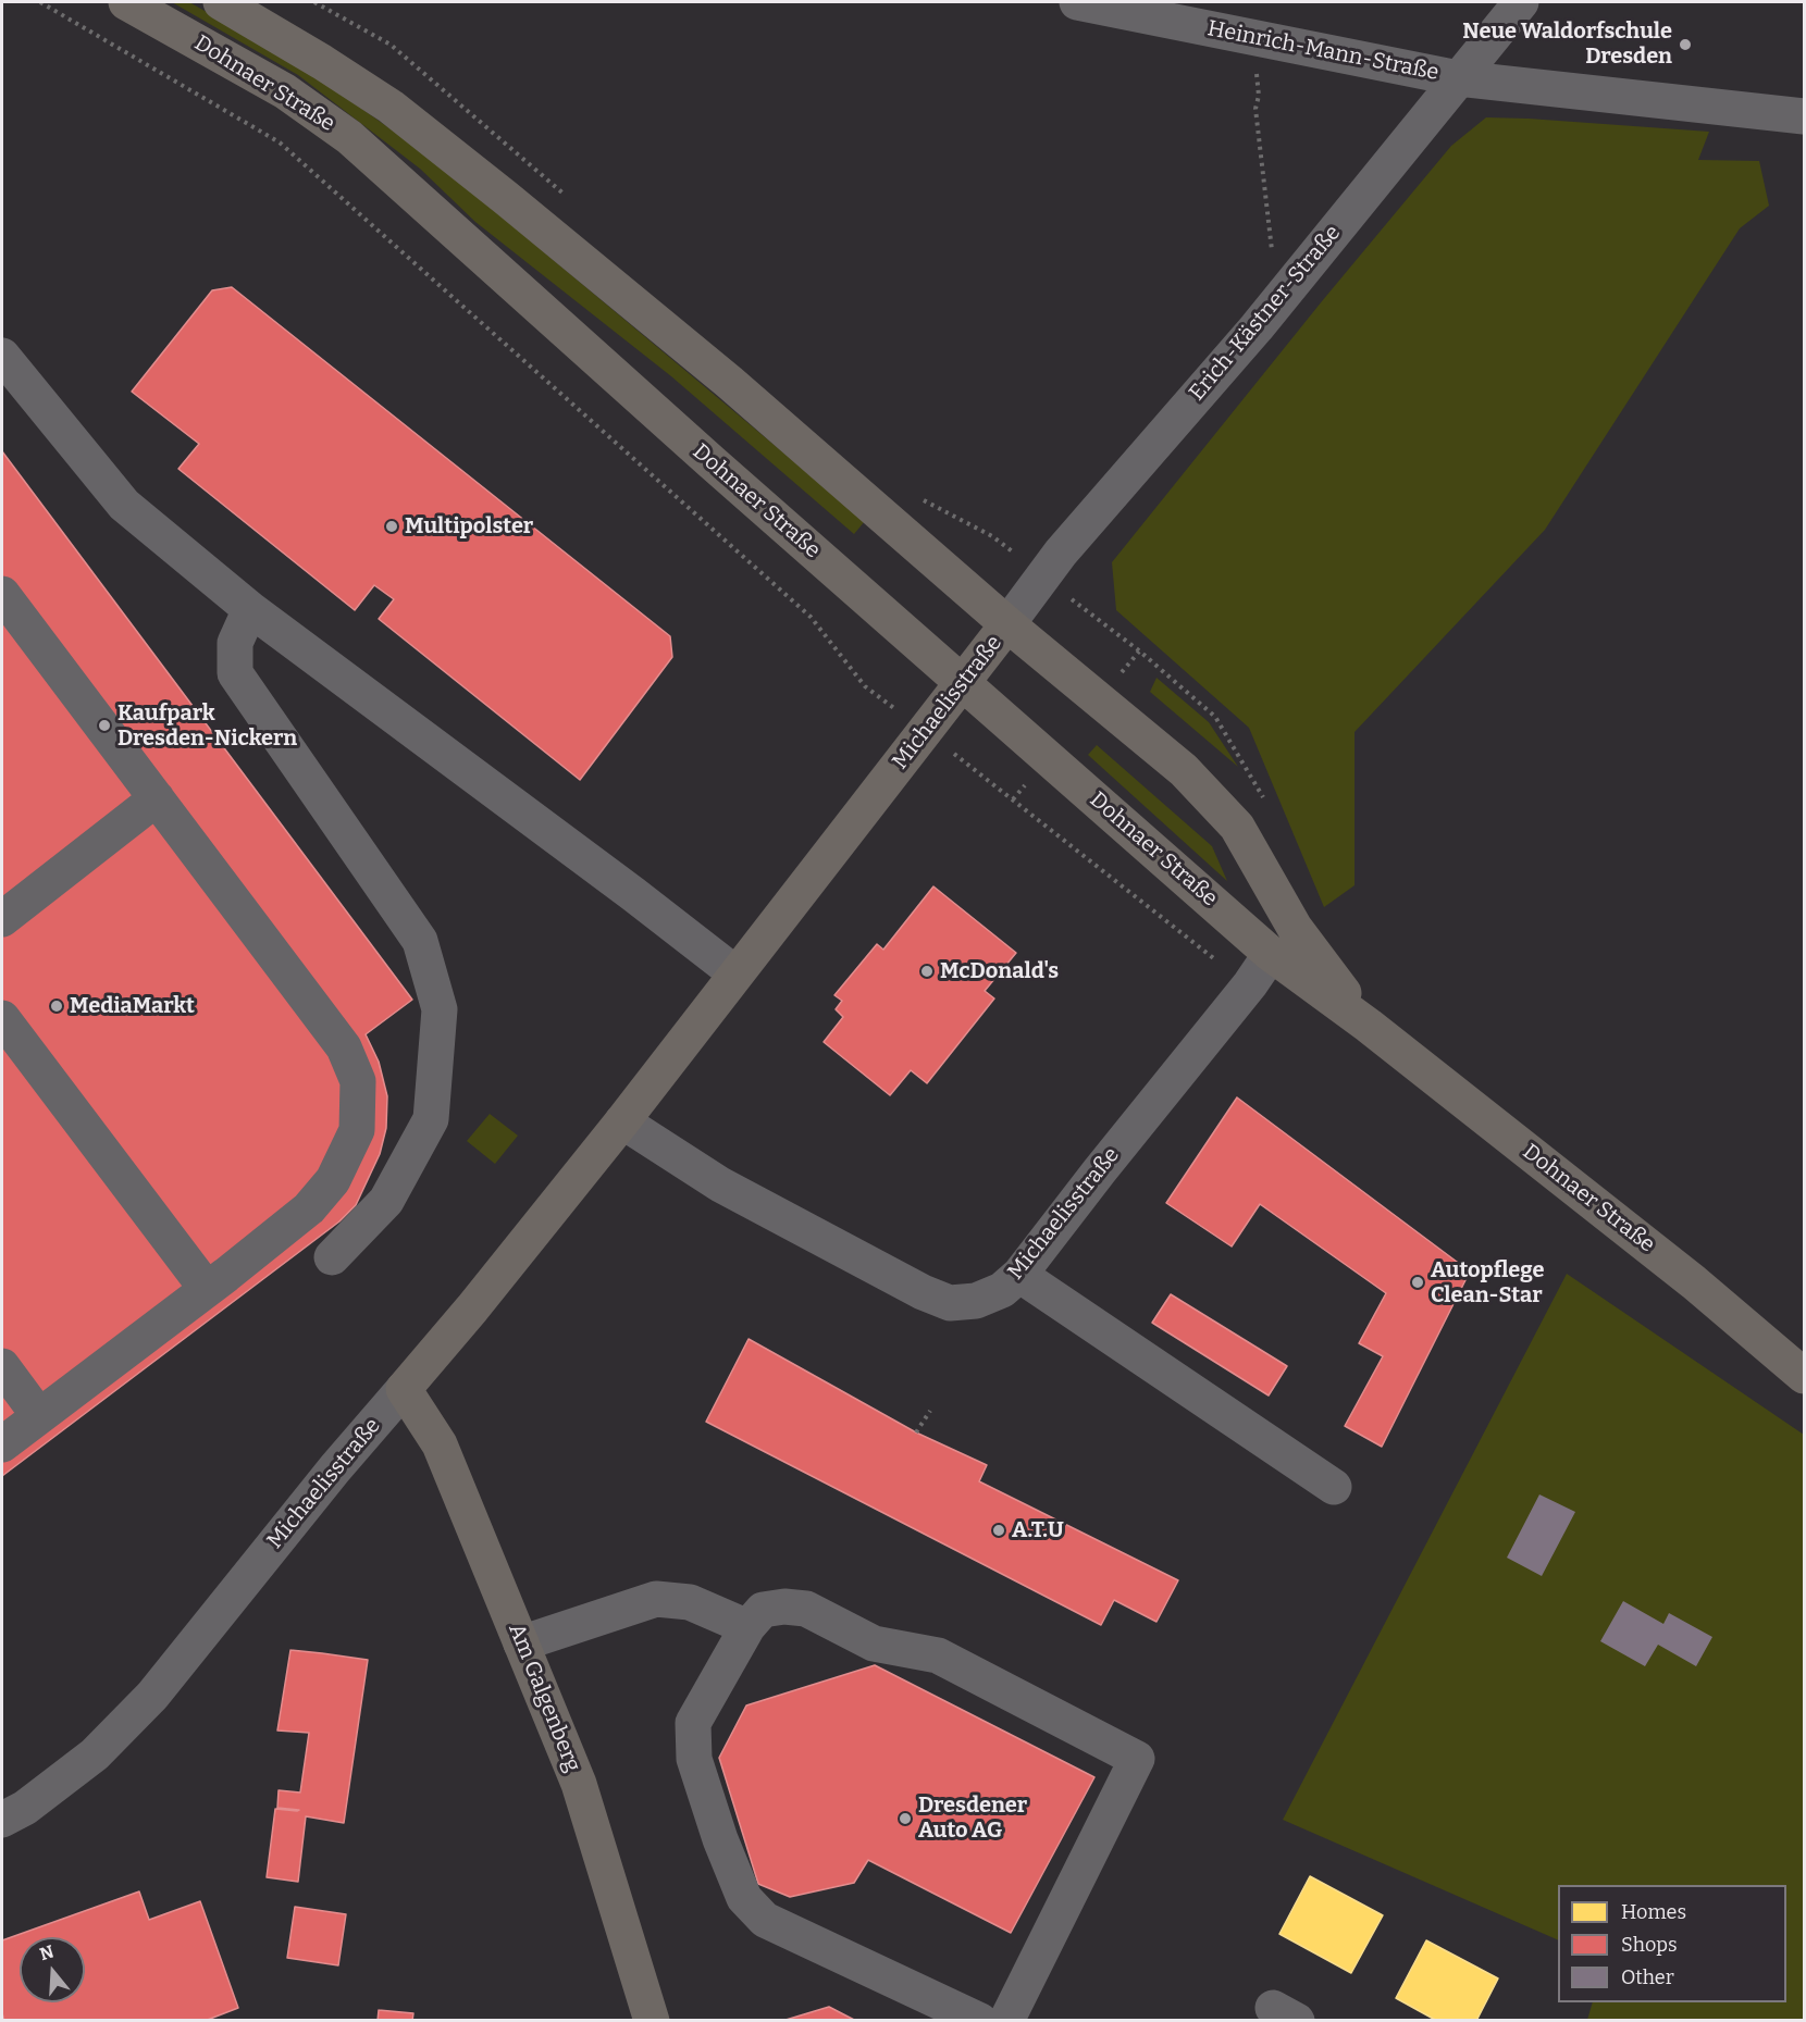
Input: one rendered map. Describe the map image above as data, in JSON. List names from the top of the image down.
{
  "streets": {
    "main road": ["Dohnaer Straße", "Michaelisstraße", "Am Galgenberg"],
    "street": ["Heinrich-Mann-Straße", "Erich-Kästner-Straße"]
  },
  "crossings": [
    ["Heinrich-Mann-Straße", "Erich-Kästner-Straße"],
    ["Dohnaer Straße", "Erich-Kästner-Straße"],
    ["Dohnaer Straße", "Michaelisstraße"],
    ["Erich-Kästner-Straße", "Michaelisstraße"],
    ["Michaelisstraße", "Am Galgenberg"]
  ],
  "places": [
    "Neue Waldorfschule Dresden",
    "Multipolster",
    "Kaufpark Dresden-Nickern",
    "McDonald's",
    "MediaMarkt",
    "Autopflege Clean-Star",
    "A.T.U",
    "Dresdener Auto AG"
  ],
  "legend": ["Homes", "Shops", "Other"],
  "north": "top"
}
